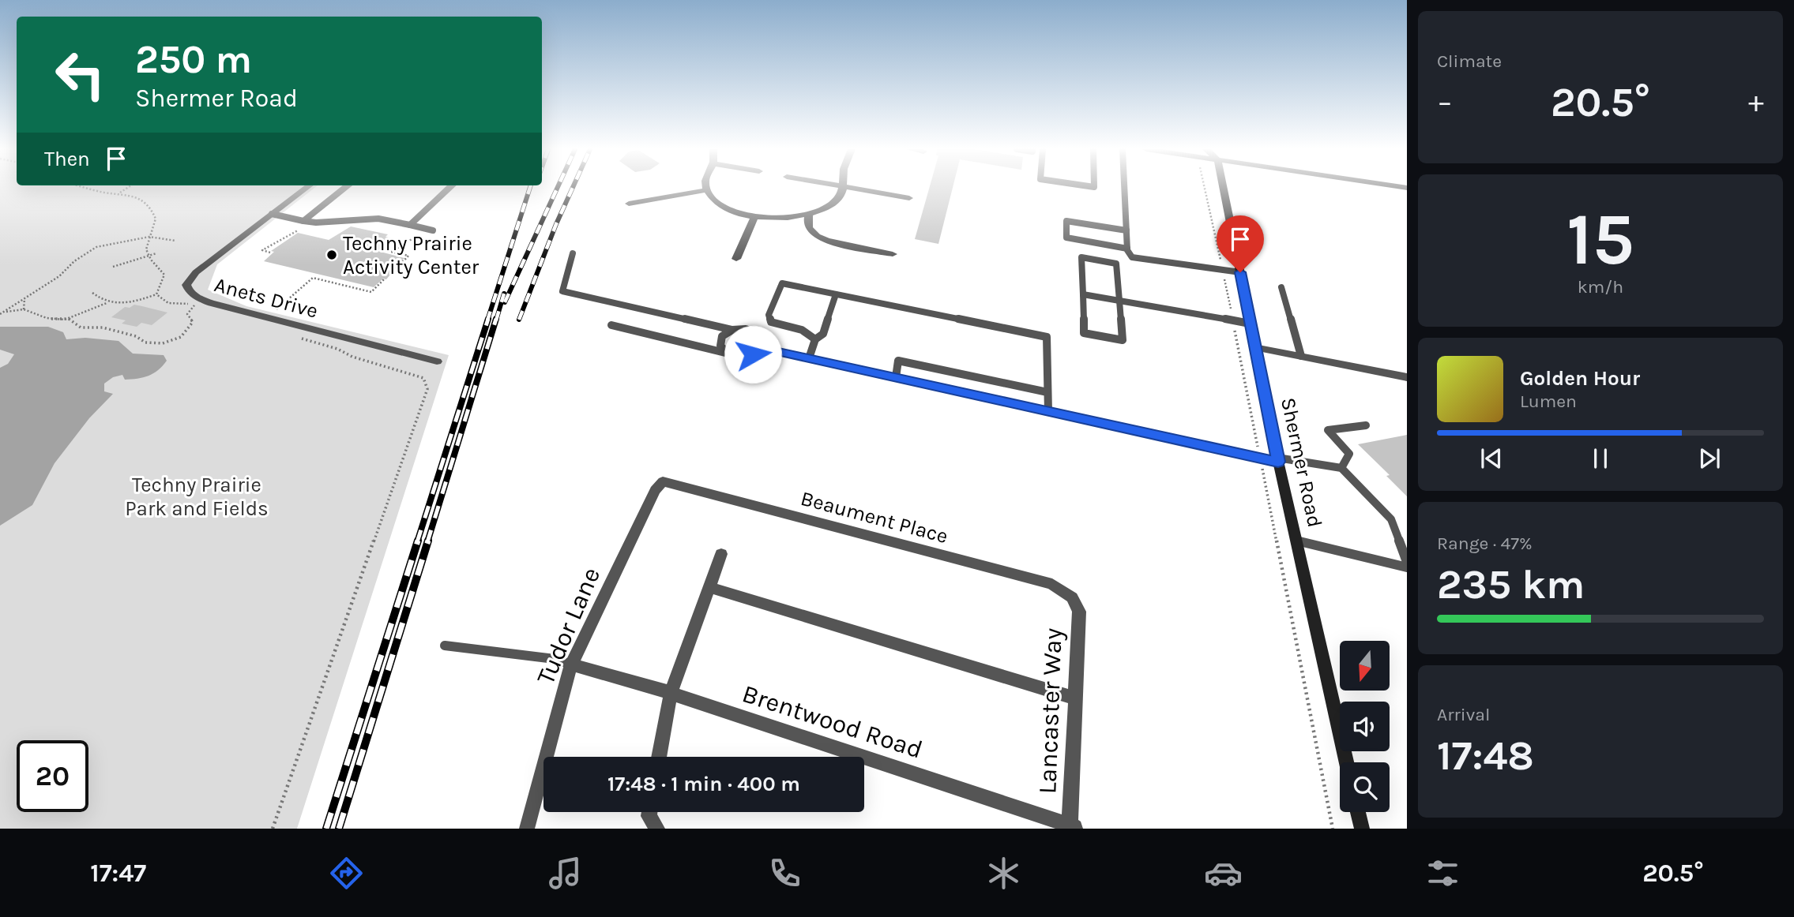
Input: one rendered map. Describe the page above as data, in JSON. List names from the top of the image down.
{
  "streets": {
    "main road": ["Shermer Road"],
    "street": [
      "Anets Drive",
      "Beaument Place",
      "Tudor Lane",
      "Lancaster Way",
      "Brentwood Road"
    ]
  },
  "crossings": [
    ["Beaument Place", "Tudor Lane"],
    ["Beaument Place", "Lancaster Way"],
    ["Tudor Lane", "Brentwood Road"],
    ["Lancaster Way", "Brentwood Road"]
  ],
  "parks": ["Techny Prairie Park and Fields"],
  "places": ["Techny Prairie Activity Center"],
  "north": "bottom",
  "page": {
    "tile": [
      "Climate",
      ["15", "km/h"],
      ["Range · 47%", "235 km"],
      ["Arrival", "17:48"]
    ],
    "turn": ["250 m", "Shermer Road"],
    "heat": ["−", "20.5°", "+"],
    "then": "Then",
    "song": ["Golden Hour", "Lumen"],
    "limit": "20",
    "trip": "17:48 · 1 min · 400 m",
    "tabs": ["17:47", "20.5°"]
  }
}
